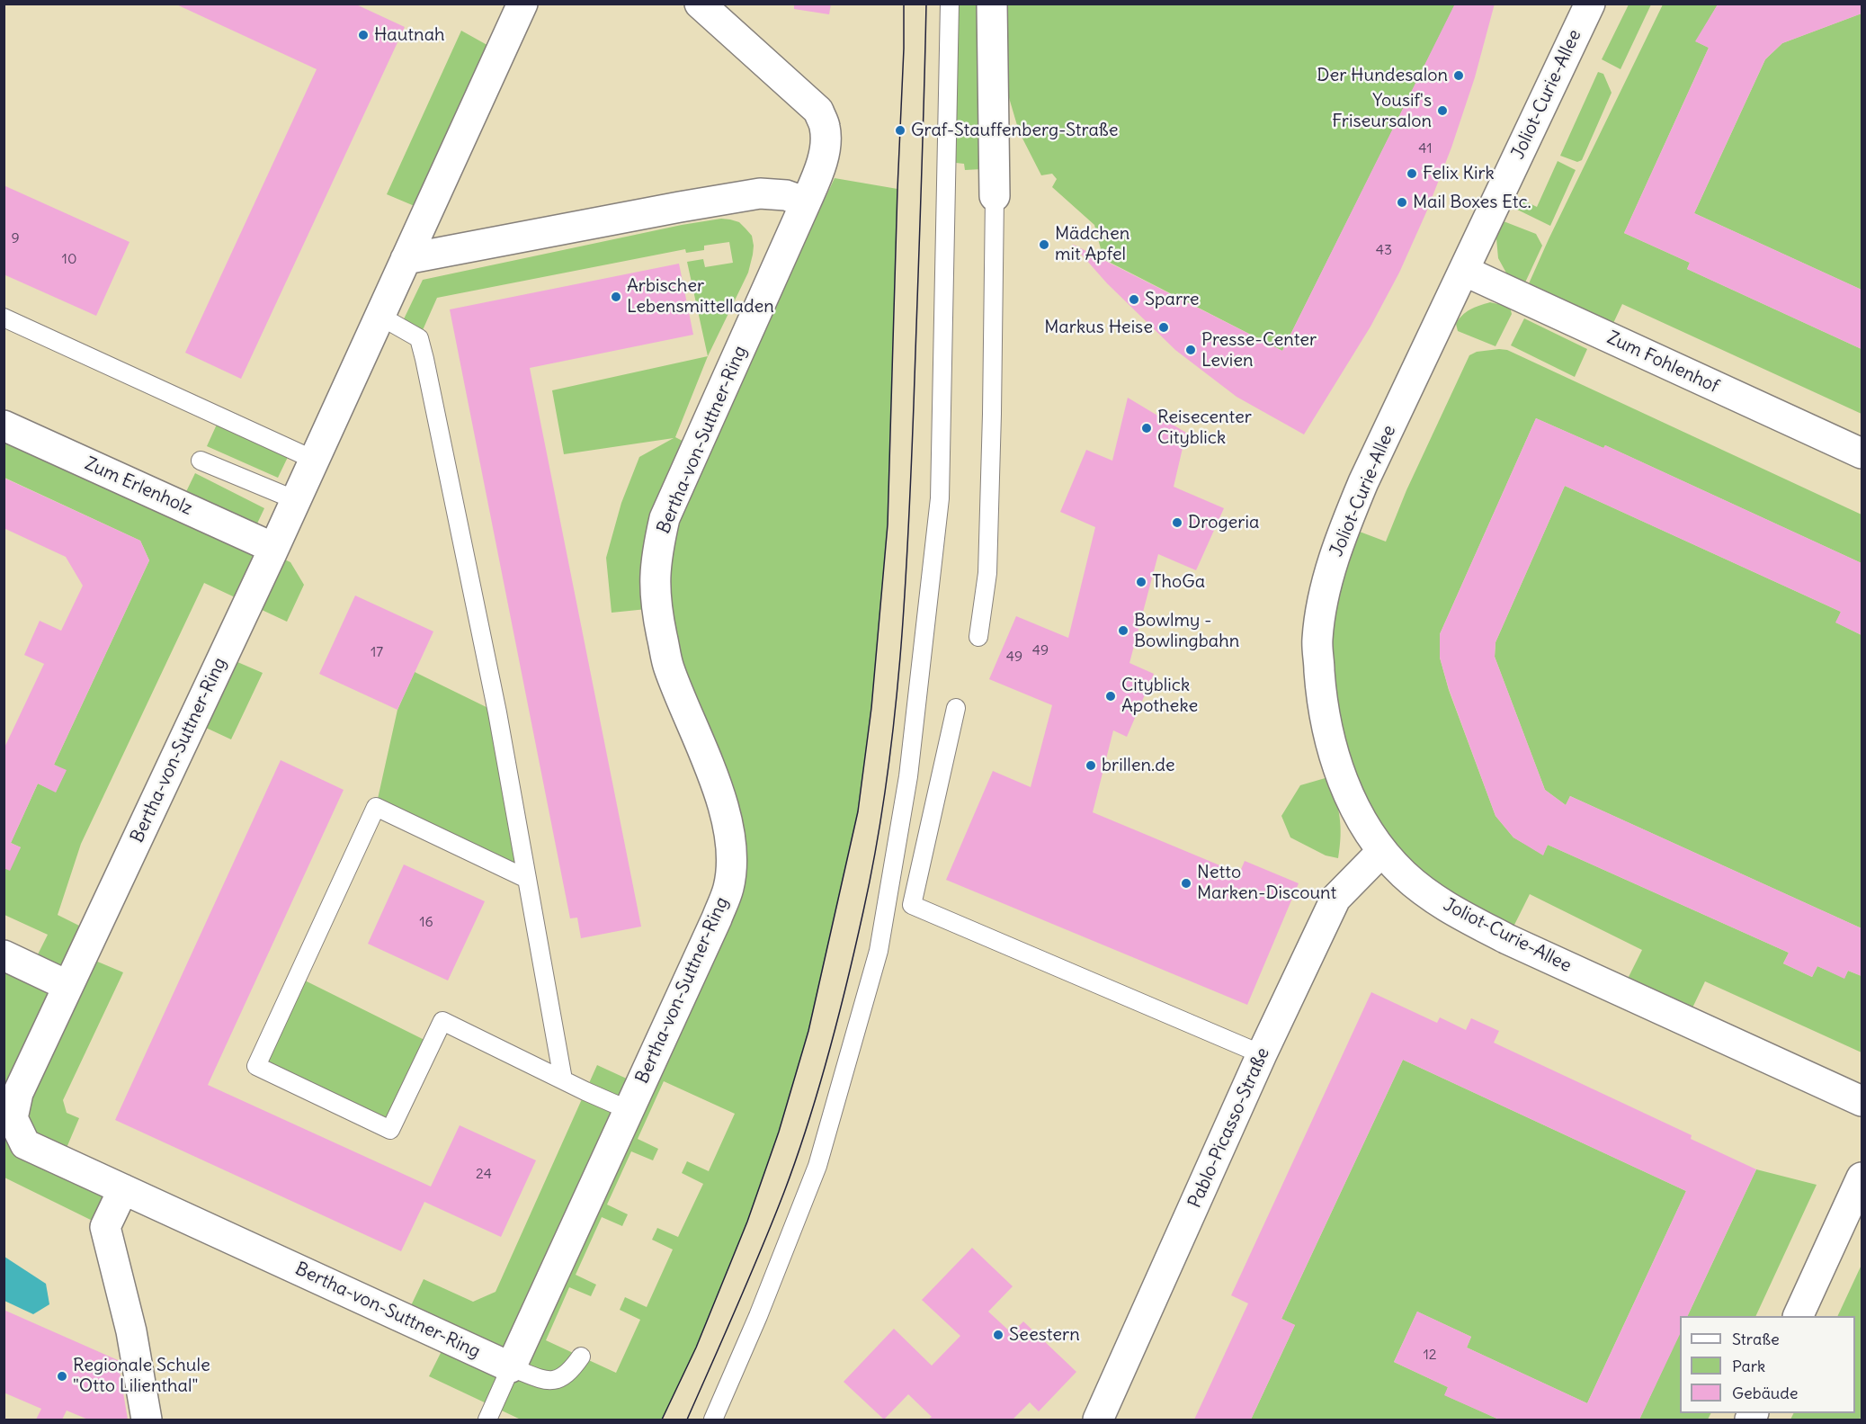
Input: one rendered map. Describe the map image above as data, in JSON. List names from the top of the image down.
{
  "streets": {
    "street": [
      "Joliot-Curie-Allee",
      "Zum Fohlenhof",
      "Bertha-von-Suttner-Ring",
      "Zum Erlenholz",
      "Pablo-Picasso-Straße"
    ]
  },
  "crossings": [
    ["Joliot-Curie-Allee", "Zum Fohlenhof"],
    ["Joliot-Curie-Allee", "Pablo-Picasso-Straße"],
    ["Bertha-von-Suttner-Ring", "Zum Erlenholz"]
  ],
  "places": [
    "Hautnah",
    "Der Hundesalon",
    "Yousif's Friseursalon",
    "Graf-Stauffenberg-Straße",
    "Felix Kirk",
    "Mail Boxes Etc.",
    "Mädchen mit Apfel",
    "Arbischer Lebensmittelladen",
    "Sparre",
    "Markus Heise",
    "Presse-Center Levien",
    "Reisecenter Cityblick",
    "Drogeria",
    "ThoGa",
    "Bowlmy - Bowlingbahn",
    "Cityblick Apotheke",
    "brillen.de",
    "Netto Marken-Discount",
    "Seestern",
    "Regionale Schule \"Otto Lilienthal\""
  ],
  "house_numbers": [
    "41",
    "9",
    "43",
    "10",
    "49",
    "17",
    "49",
    "16",
    "24",
    "12"
  ],
  "legend": ["Straße", "Park", "Gebäude"]
}
